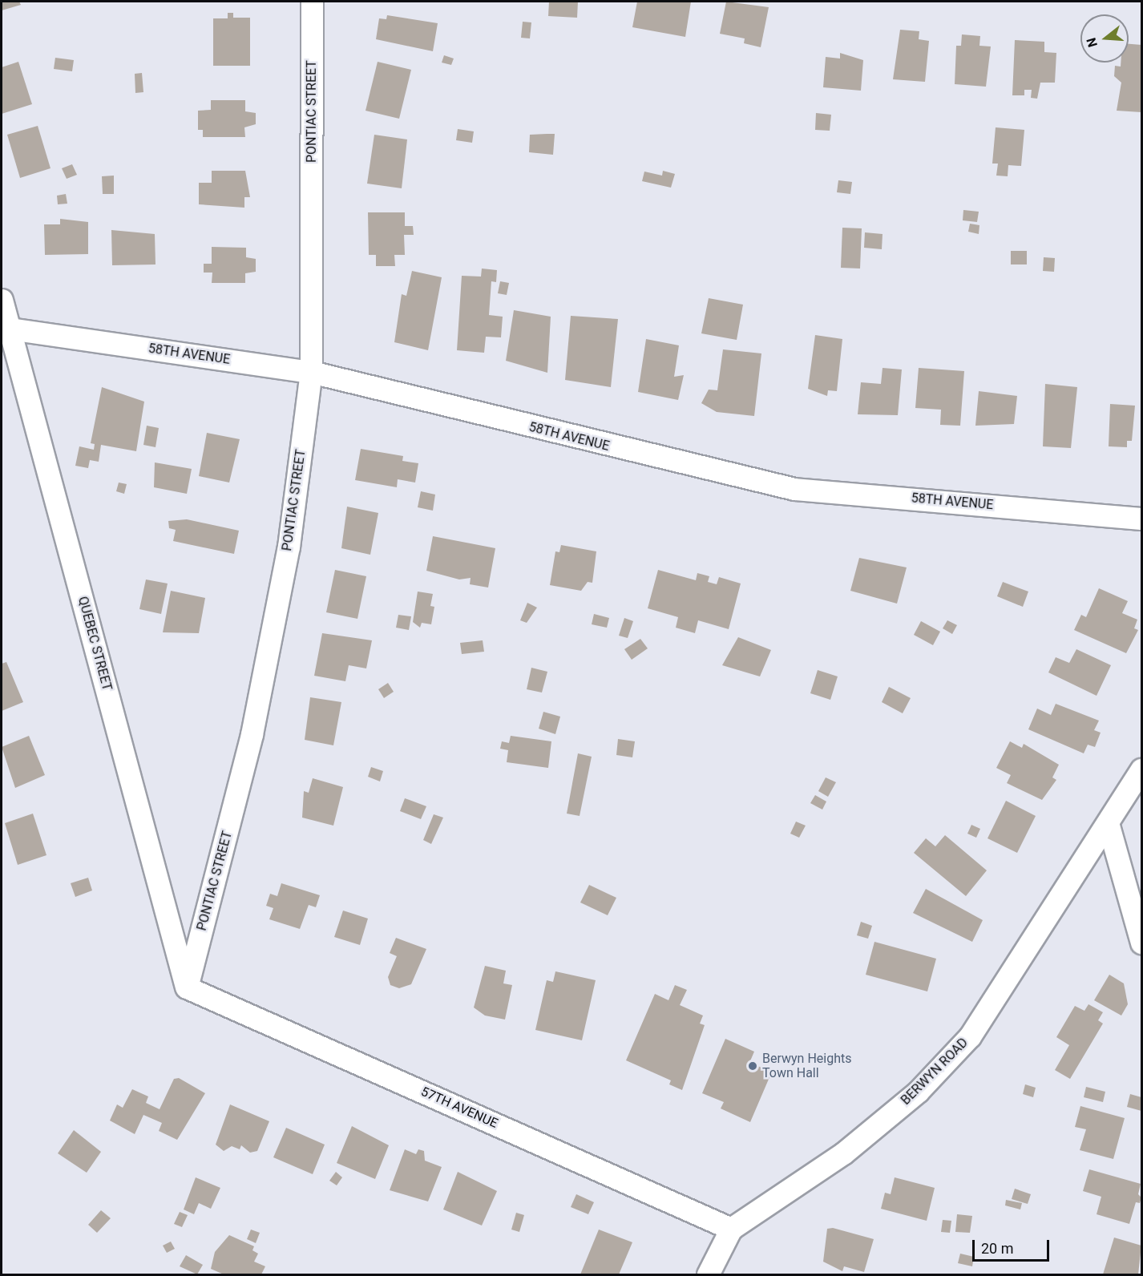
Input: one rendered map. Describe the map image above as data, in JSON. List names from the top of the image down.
{
  "streets": {
    "street": [
      "PONTIAC STREET",
      "58TH AVENUE",
      "QUEBEC STREET",
      "BERWYN ROAD",
      "57TH AVENUE"
    ]
  },
  "crossings": [
    ["PONTIAC STREET", "58TH AVENUE"],
    ["PONTIAC STREET", "QUEBEC STREET"],
    ["PONTIAC STREET", "57TH AVENUE"],
    ["58TH AVENUE", "QUEBEC STREET"],
    ["QUEBEC STREET", "57TH AVENUE"],
    ["BERWYN ROAD", "57TH AVENUE"]
  ],
  "places": ["Berwyn Heights Town Hall"],
  "scale_bar": "20 m",
  "north": "left"
}
